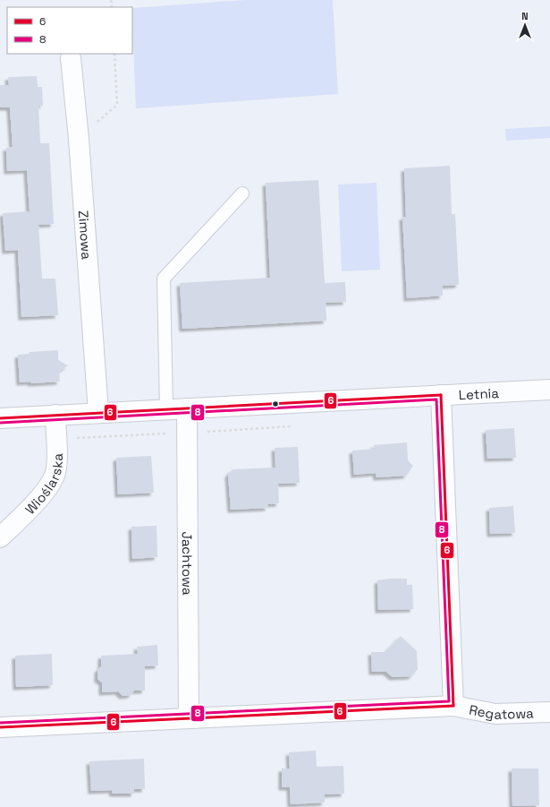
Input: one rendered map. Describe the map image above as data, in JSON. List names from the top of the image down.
{
  "streets": {
    "street": [
      "Zimowa",
      "Letnia",
      "Wioślarska",
      "Jachtowa",
      "Regatowa"
    ]
  },
  "crossings": [
    ["Zimowa", "Letnia"],
    ["Letnia", "Wioślarska"],
    ["Letnia", "Jachtowa"],
    ["Letnia", "Regatowa"],
    ["Jachtowa", "Regatowa"]
  ],
  "lines": ["transit line 6", "transit line 8"],
  "legend": ["6", "8"],
  "north": "top"
}
